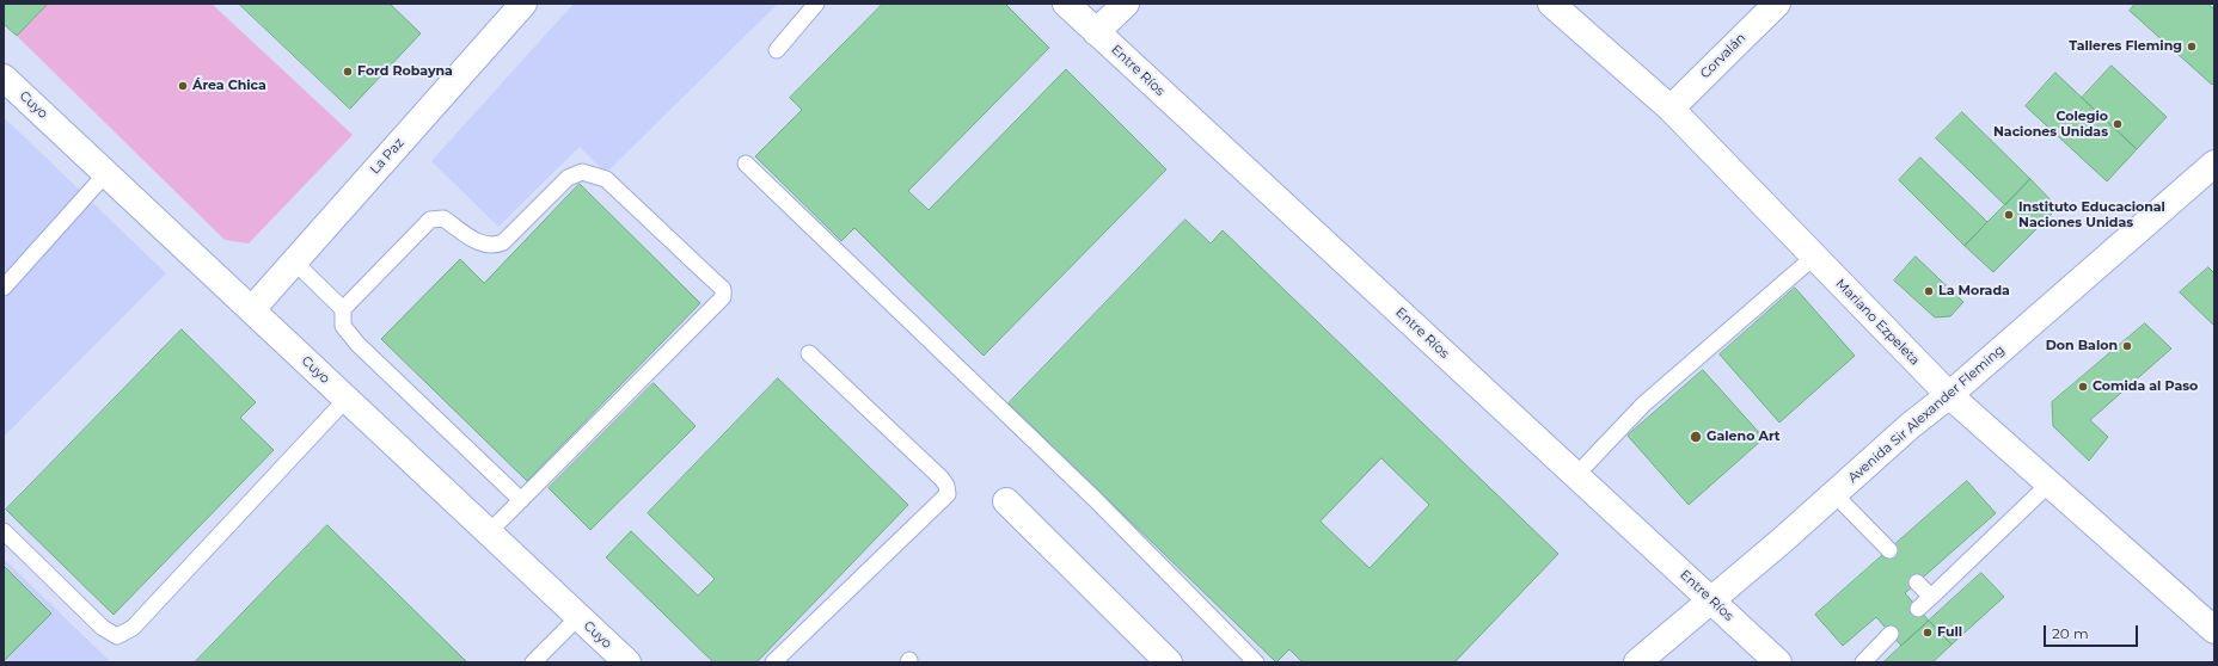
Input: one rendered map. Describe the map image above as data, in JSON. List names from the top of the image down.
{
  "streets": {
    "street": [
      "Corvalán",
      "Entre Ríos",
      "Cuyo",
      "La Paz",
      "Mariano Ezpeleta",
      "Avenida Sir Alexander Fleming"
    ]
  },
  "crossings": [
    ["Corvalán", "Mariano Ezpeleta"],
    ["Entre Ríos", "Avenida Sir Alexander Fleming"],
    ["Cuyo", "La Paz"],
    ["Mariano Ezpeleta", "Avenida Sir Alexander Fleming"]
  ],
  "places": [
    "Talleres Fleming",
    "Ford Robayna",
    "Área Chica",
    "Colegio Naciones Unidas",
    "Instituto Educacional Naciones Unidas",
    "La Morada",
    "Don Balon",
    "Comida al Paso",
    "Galeno Art",
    "Full"
  ],
  "scale_bar": "20 m"
}
